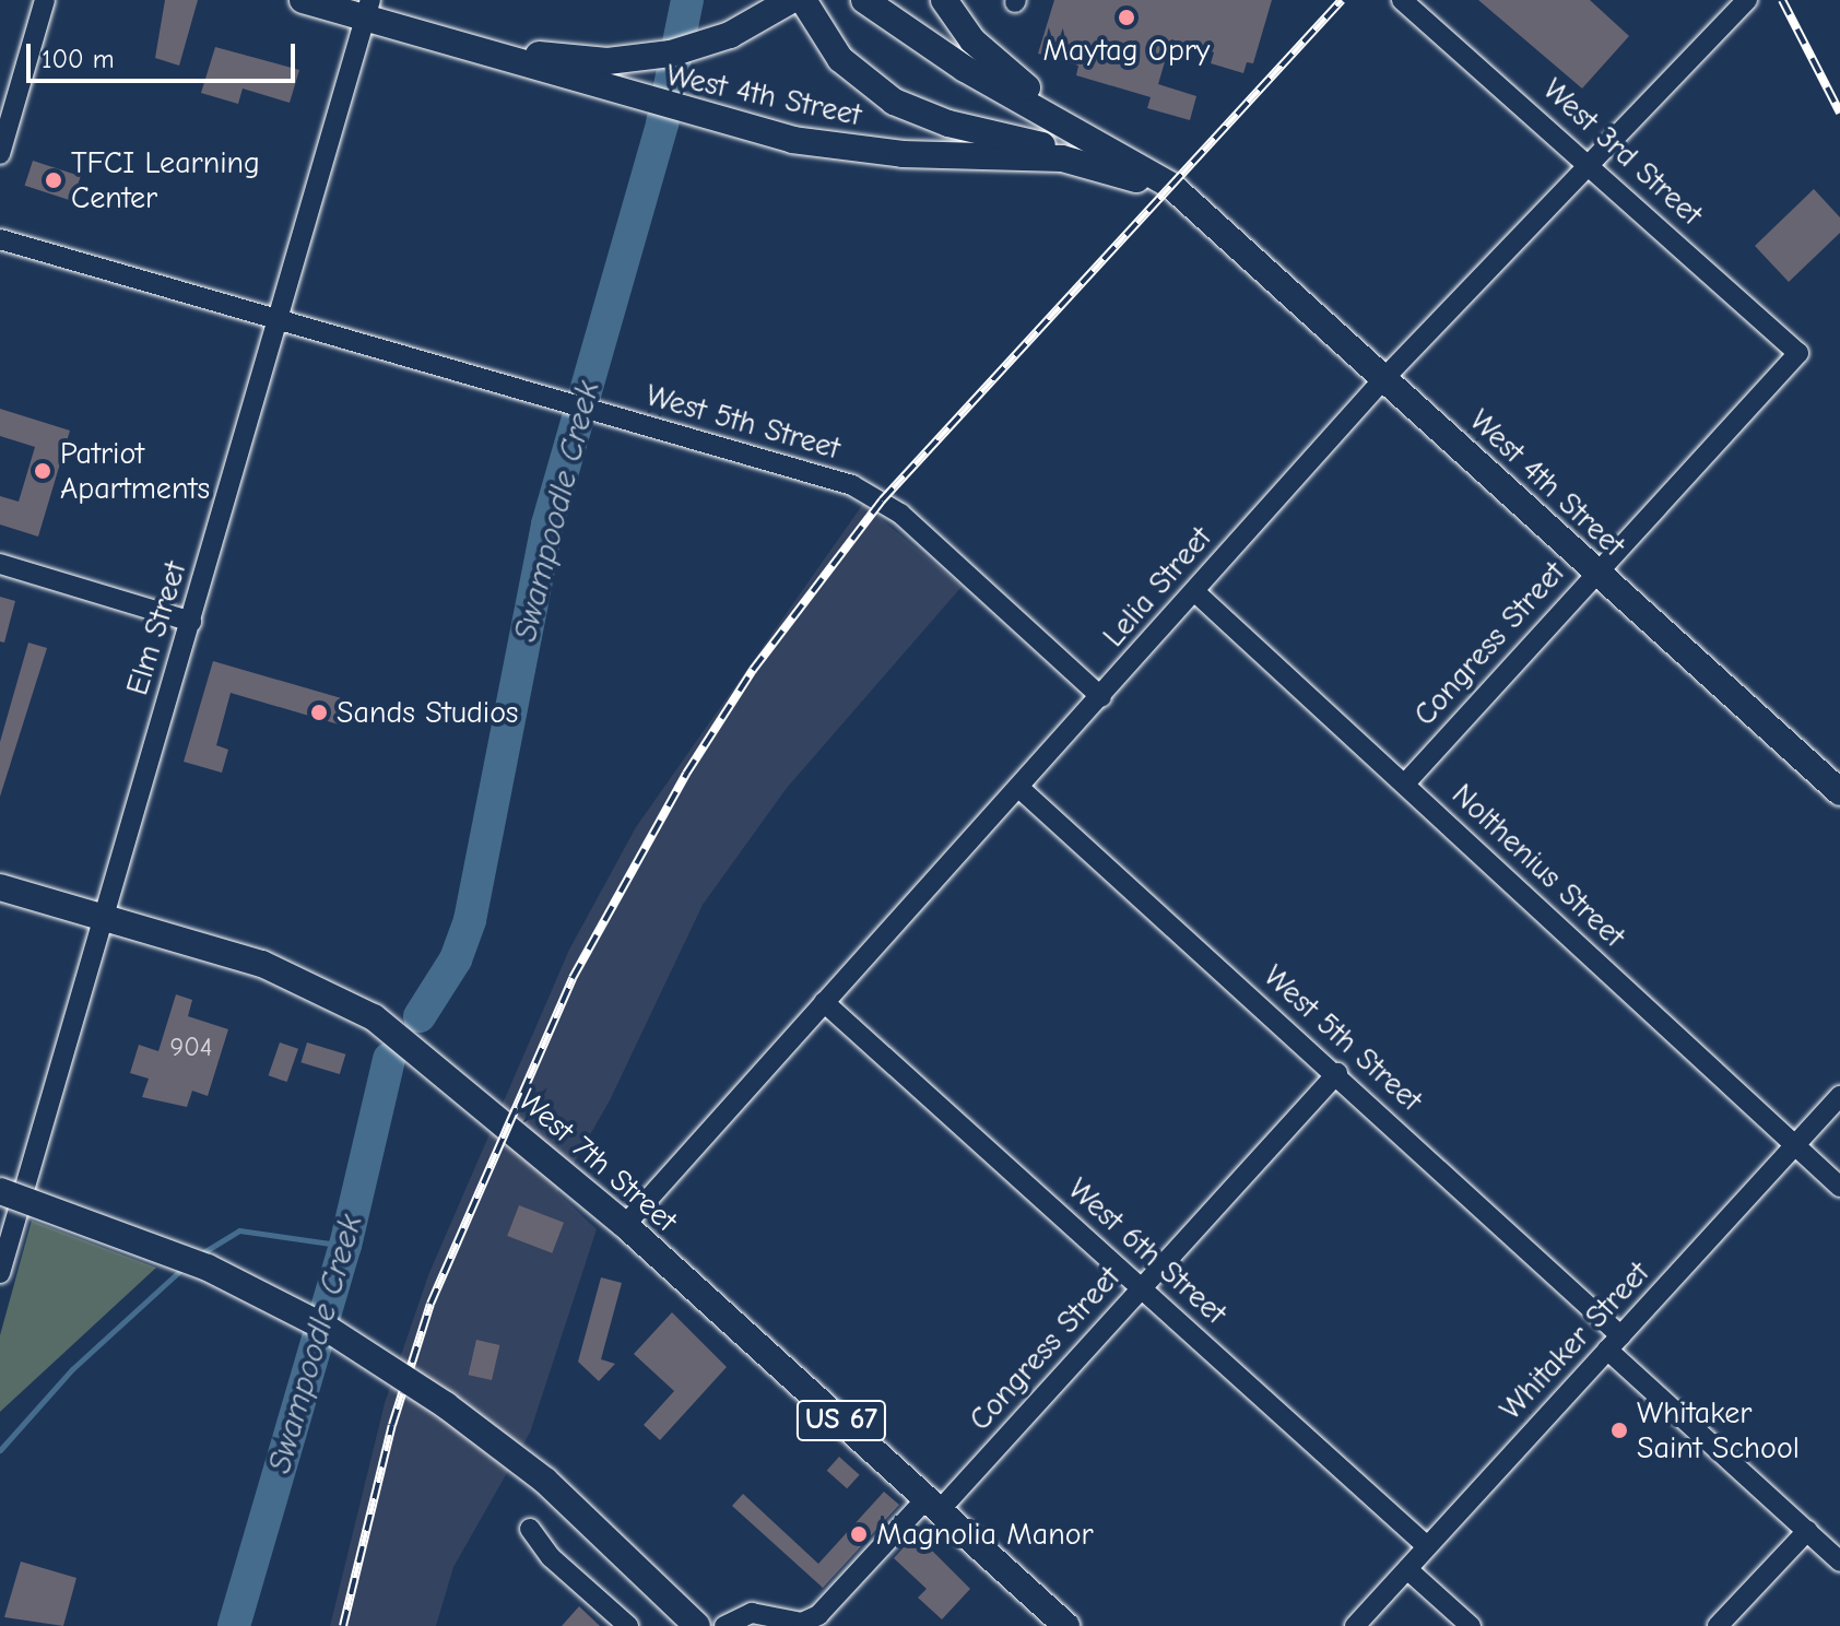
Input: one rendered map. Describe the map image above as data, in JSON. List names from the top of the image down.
{
  "streets": {
    "main road": ["West 4th Street", "West 7th Street", "US 67"],
    "street": [
      "West 3rd Street",
      "West 5th Street",
      "Lelia Street",
      "Elm Street",
      "Congress Street",
      "Nolthenius Street",
      "West 6th Street",
      "Whitaker Street"
    ]
  },
  "crossings": [
    ["West 4th Street", "Lelia Street"],
    ["West 4th Street", "Elm Street"],
    ["West 4th Street", "Congress Street"],
    ["West 3rd Street", "Lelia Street"],
    ["West 3rd Street", "Congress Street"],
    ["West 5th Street", "Lelia Street"],
    ["West 5th Street", "Elm Street"],
    ["West 5th Street", "Congress Street"],
    ["West 5th Street", "Whitaker Street"],
    ["Lelia Street", "Nolthenius Street"],
    ["Lelia Street", "West 7th Street"],
    ["Lelia Street", "West 6th Street"],
    ["Elm Street", "West 7th Street"],
    ["Congress Street", "Nolthenius Street"],
    ["Congress Street", "West 7th Street"],
    ["Congress Street", "West 6th Street"],
    ["Nolthenius Street", "Whitaker Street"],
    ["West 6th Street", "Whitaker Street"]
  ],
  "water": ["Swampoodle Creek"],
  "places": [
    "Maytag Opry",
    "TFCI Learning Center",
    "Patriot Apartments",
    "Sands Studios",
    "Whitaker Saint School",
    "Magnolia Manor"
  ],
  "house_numbers": ["904"],
  "scale_bar": "100 m"
}
